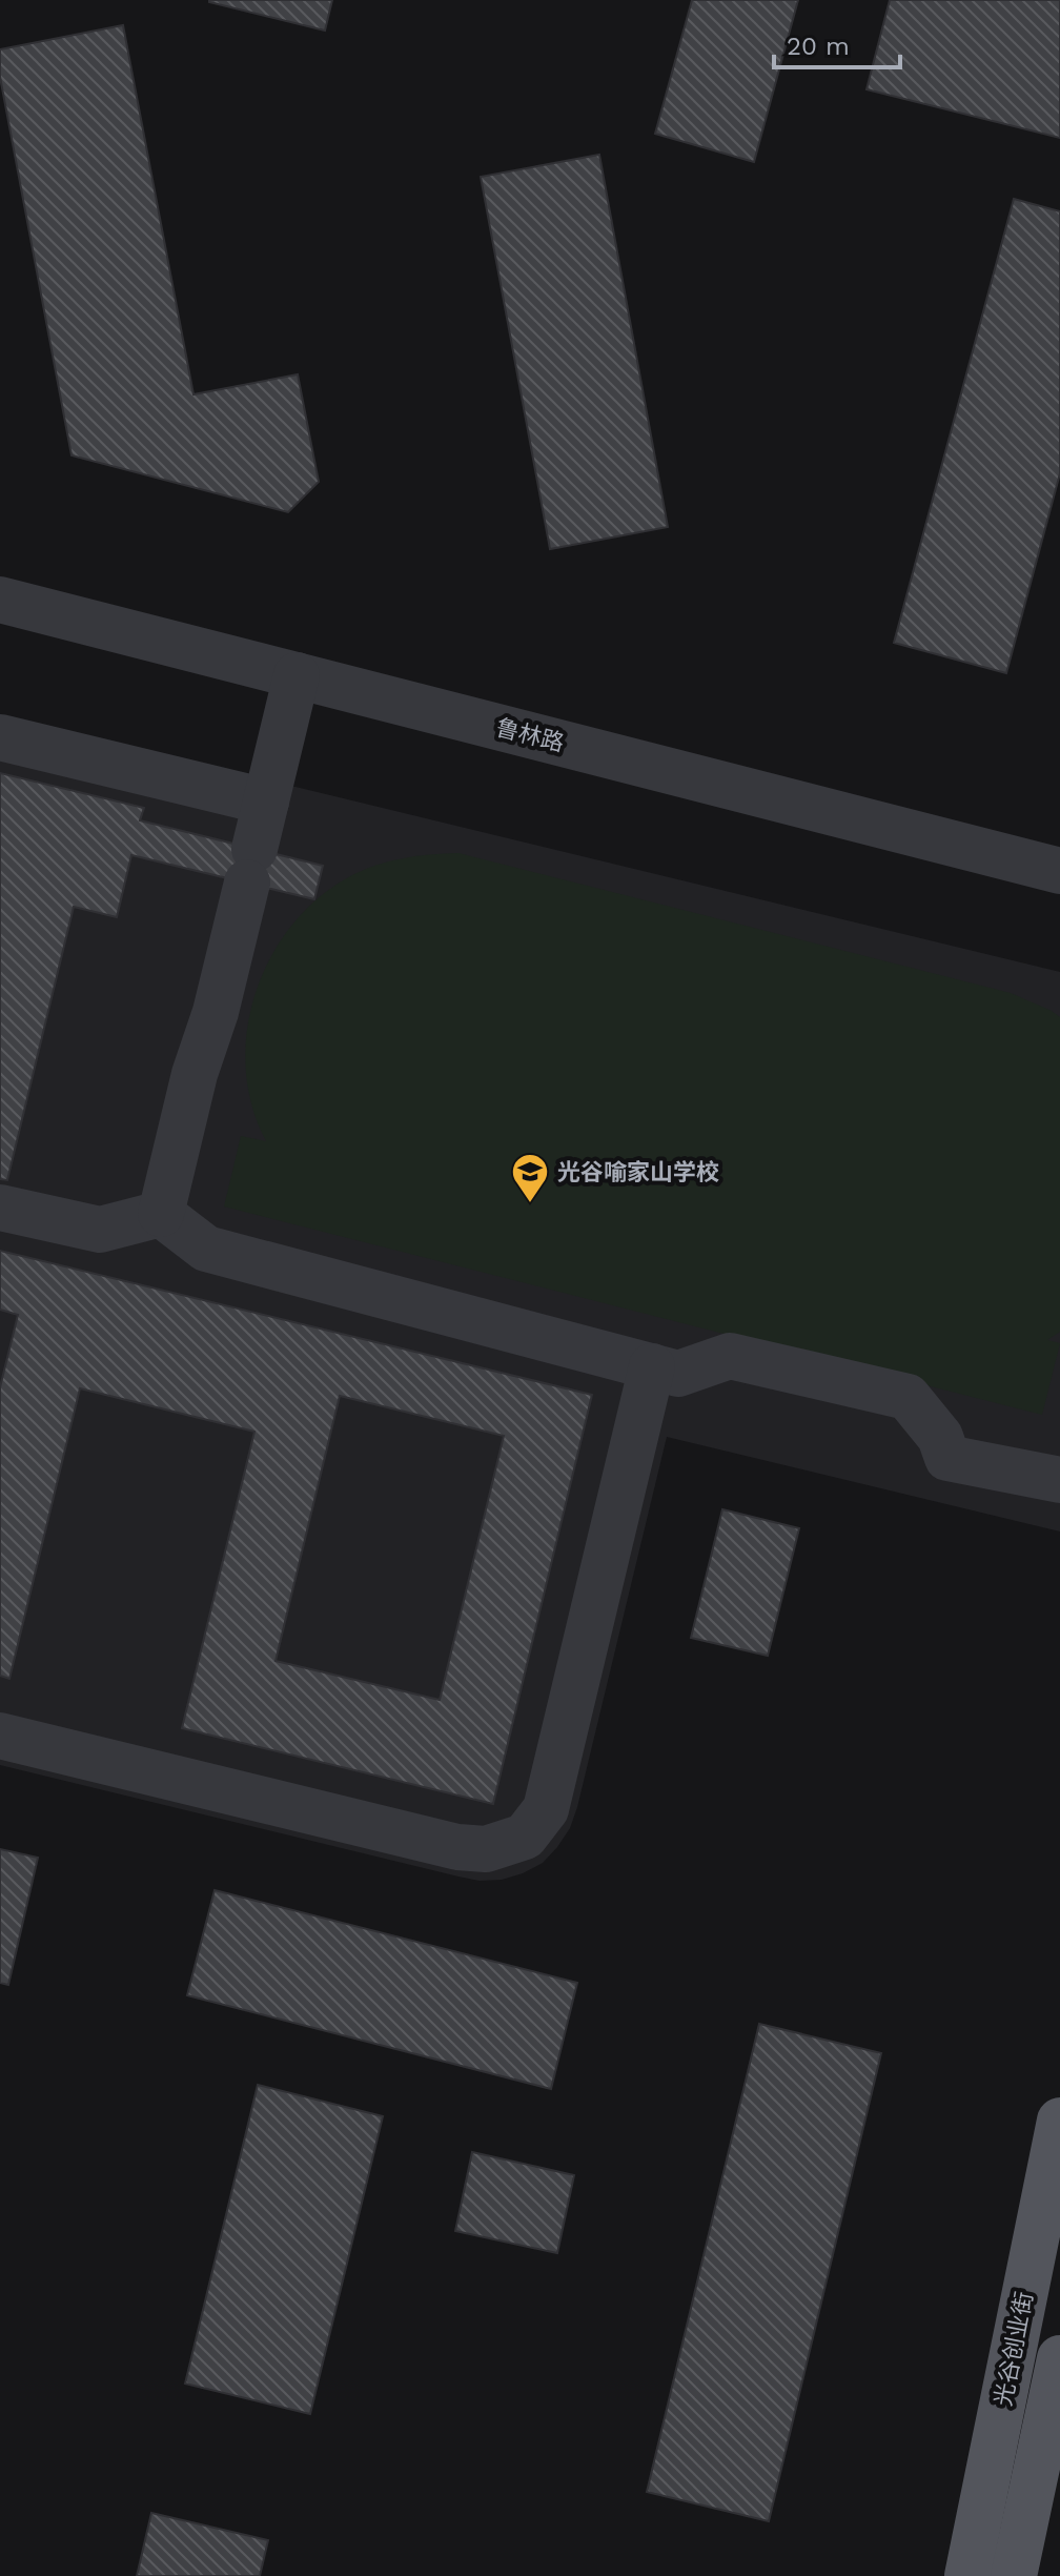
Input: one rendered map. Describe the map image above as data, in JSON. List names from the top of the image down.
{
  "streets": {
    "main road": ["光谷创业街"],
    "street": ["鲁林路"]
  },
  "places": {
    "school or university": ["光谷喻家山学校"]
  },
  "scale_bar": "20 m"
}
